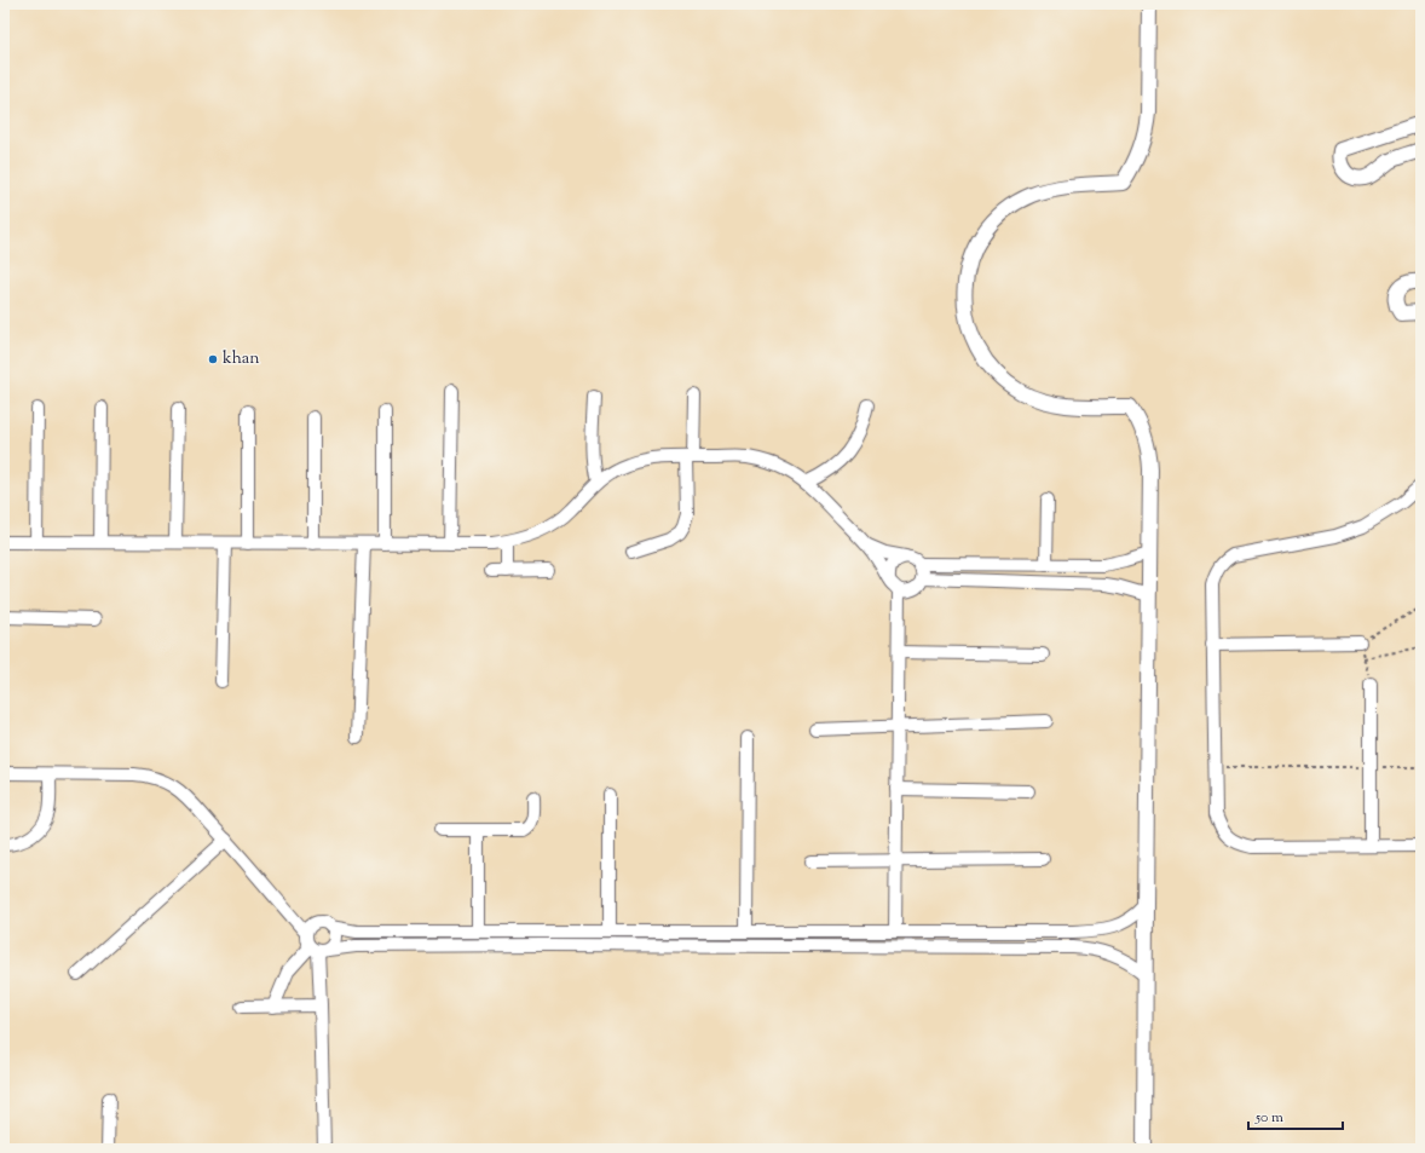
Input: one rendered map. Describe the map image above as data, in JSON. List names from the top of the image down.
{
  "places": ["khan"],
  "scale_bar": "50 m"
}
